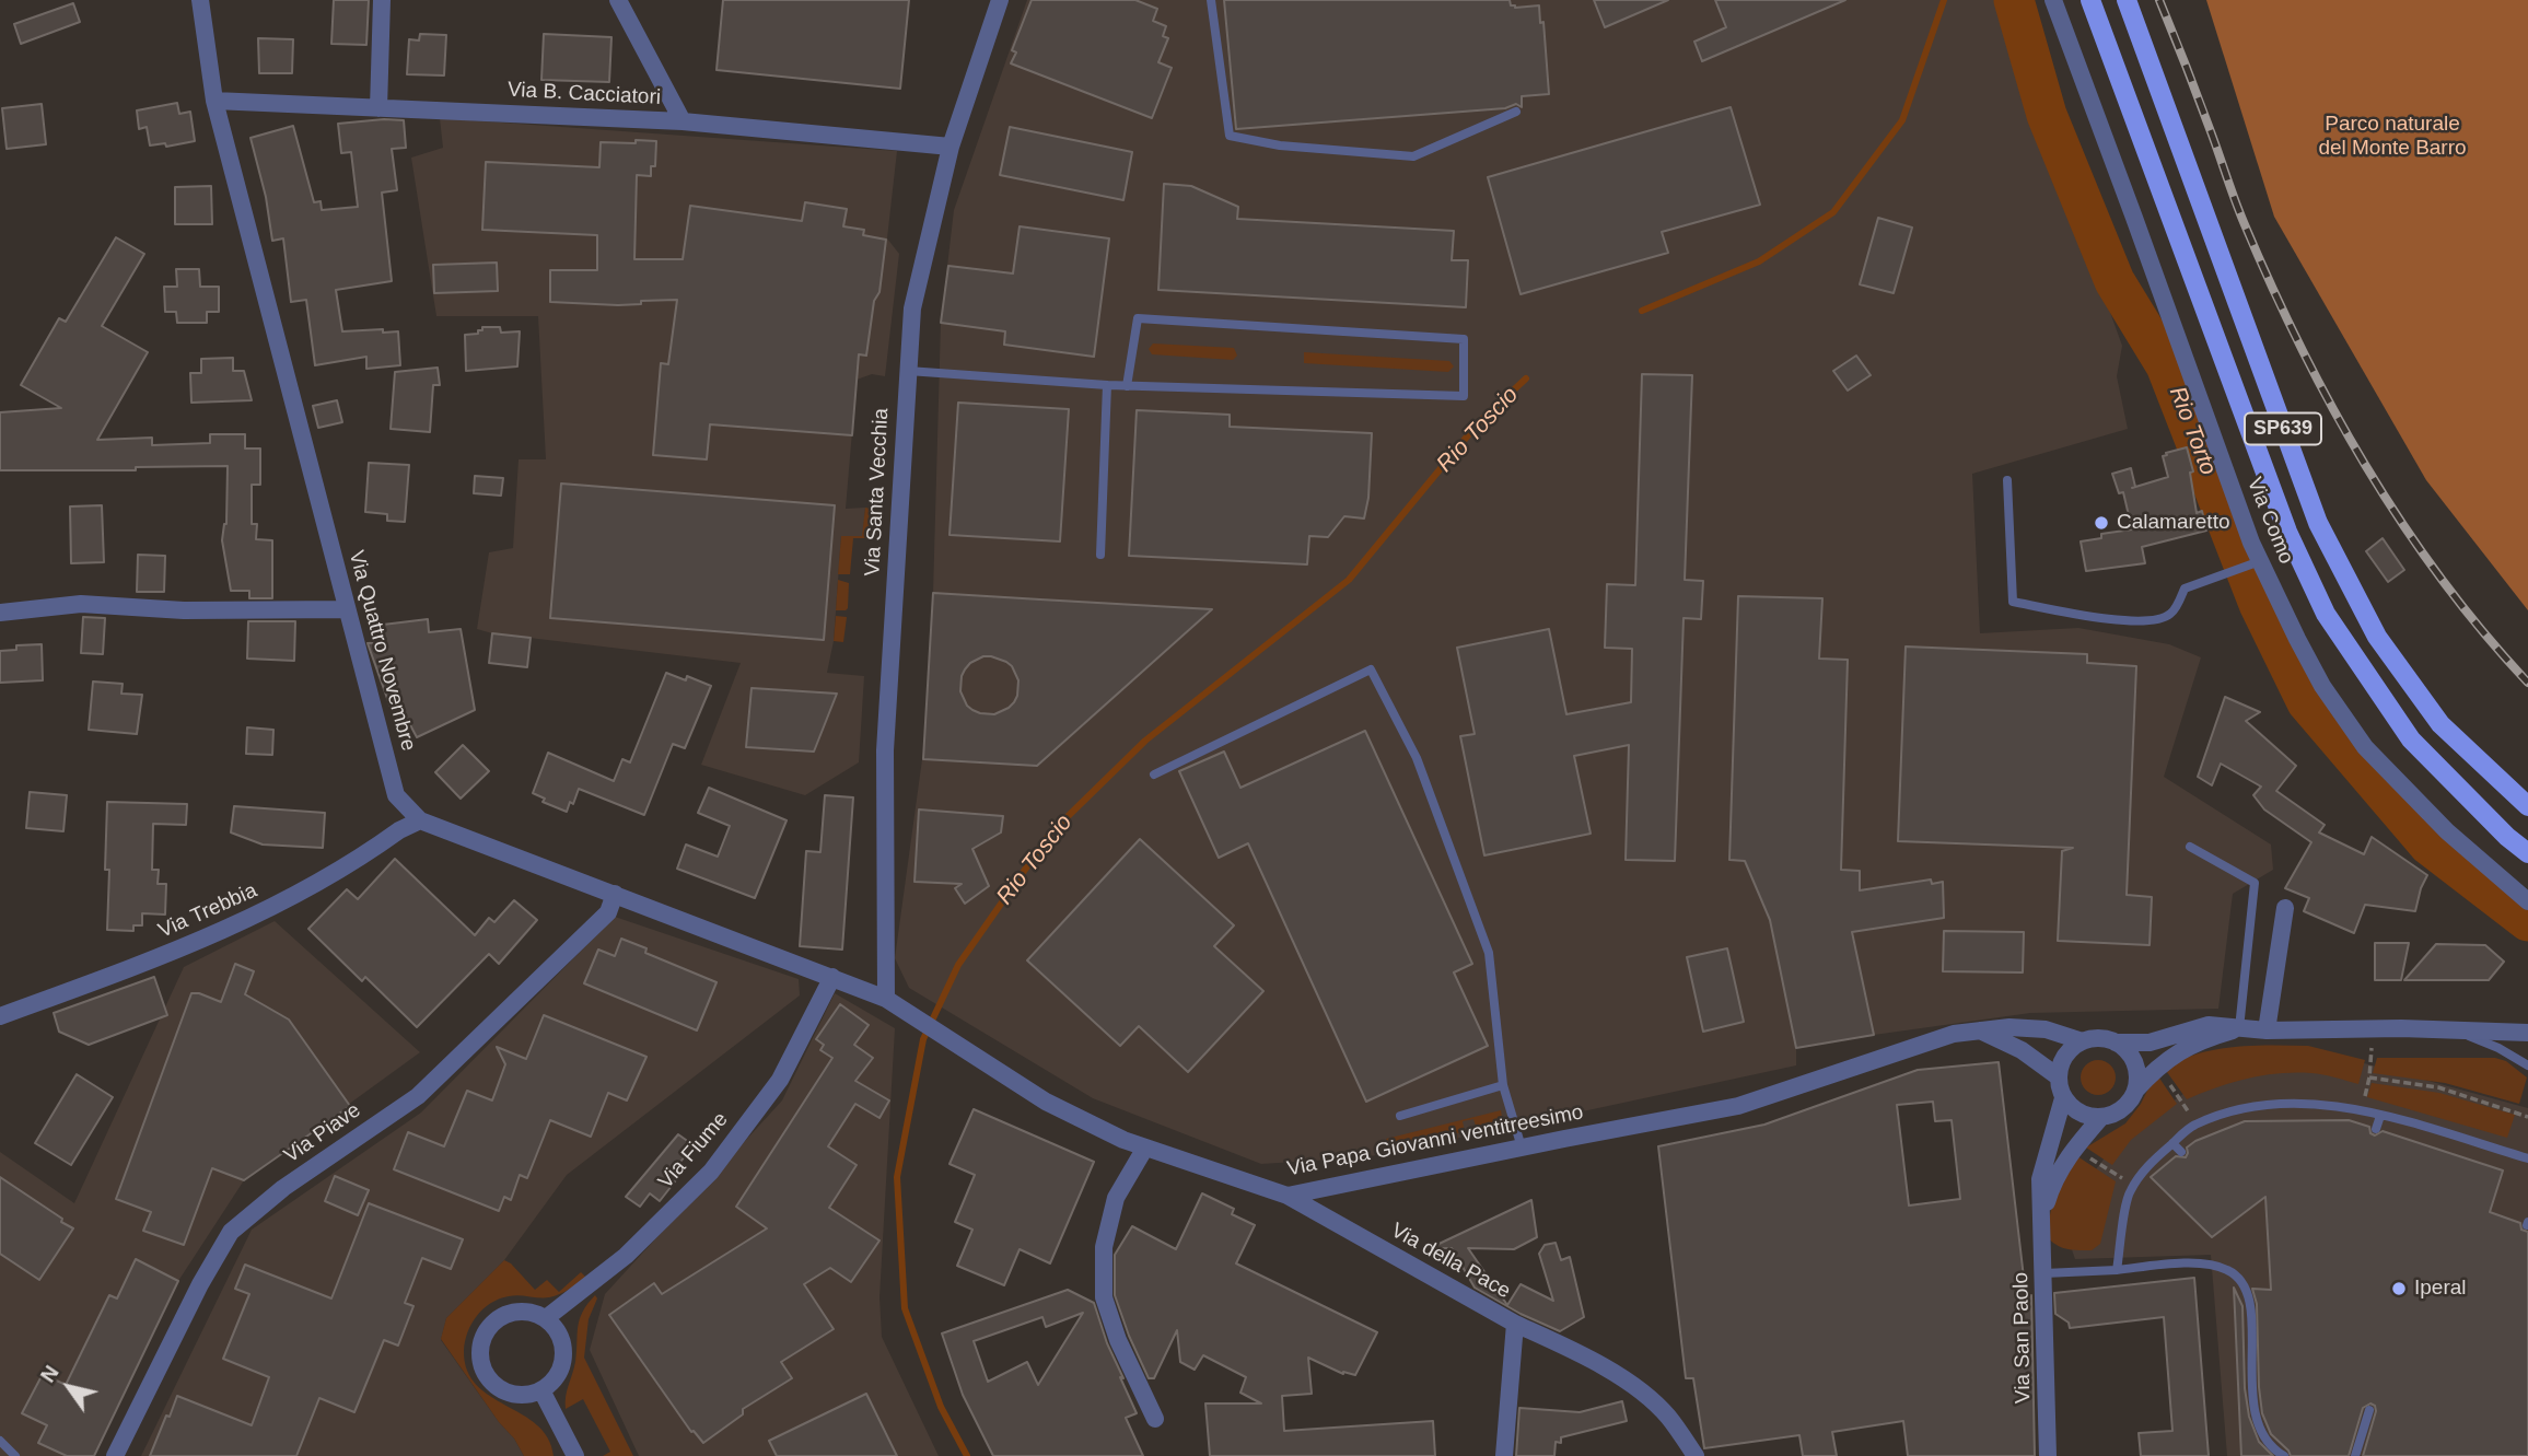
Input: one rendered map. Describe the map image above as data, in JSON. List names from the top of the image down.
{
  "streets": {
    "main road": ["SP639"],
    "street": [
      "Via B. Cacciatori",
      "Via Santa Vecchia",
      "Via Como",
      "Via Quattro Novembre",
      "Via Trebbia",
      "Via Piave",
      "Via Papa Giovanni ventitreesimo",
      "Via Fiume",
      "Via della Pace",
      "Via San Paolo"
    ]
  },
  "crossings": [
    ["Via B. Cacciatori", "Via Santa Vecchia"],
    ["Via B. Cacciatori", "Via Quattro Novembre"],
    ["Via Santa Vecchia", "Via Quattro Novembre"],
    ["Via Santa Vecchia", "Via Papa Giovanni ventitreesimo"],
    ["Via Quattro Novembre", "Via Trebbia"],
    ["Via Quattro Novembre", "Via Piave"],
    ["Via Quattro Novembre", "Via Papa Giovanni ventitreesimo"],
    ["Via Quattro Novembre", "Via Fiume"],
    ["Via Papa Giovanni ventitreesimo", "Via della Pace"],
    ["Via Papa Giovanni ventitreesimo", "Via San Paolo"]
  ],
  "water": ["Rio Toscio", "Rio Torto"],
  "parks": ["Parco naturale del Monte Barro"],
  "places": ["Calamaretto", "Iperal"],
  "north": "top left"
}
